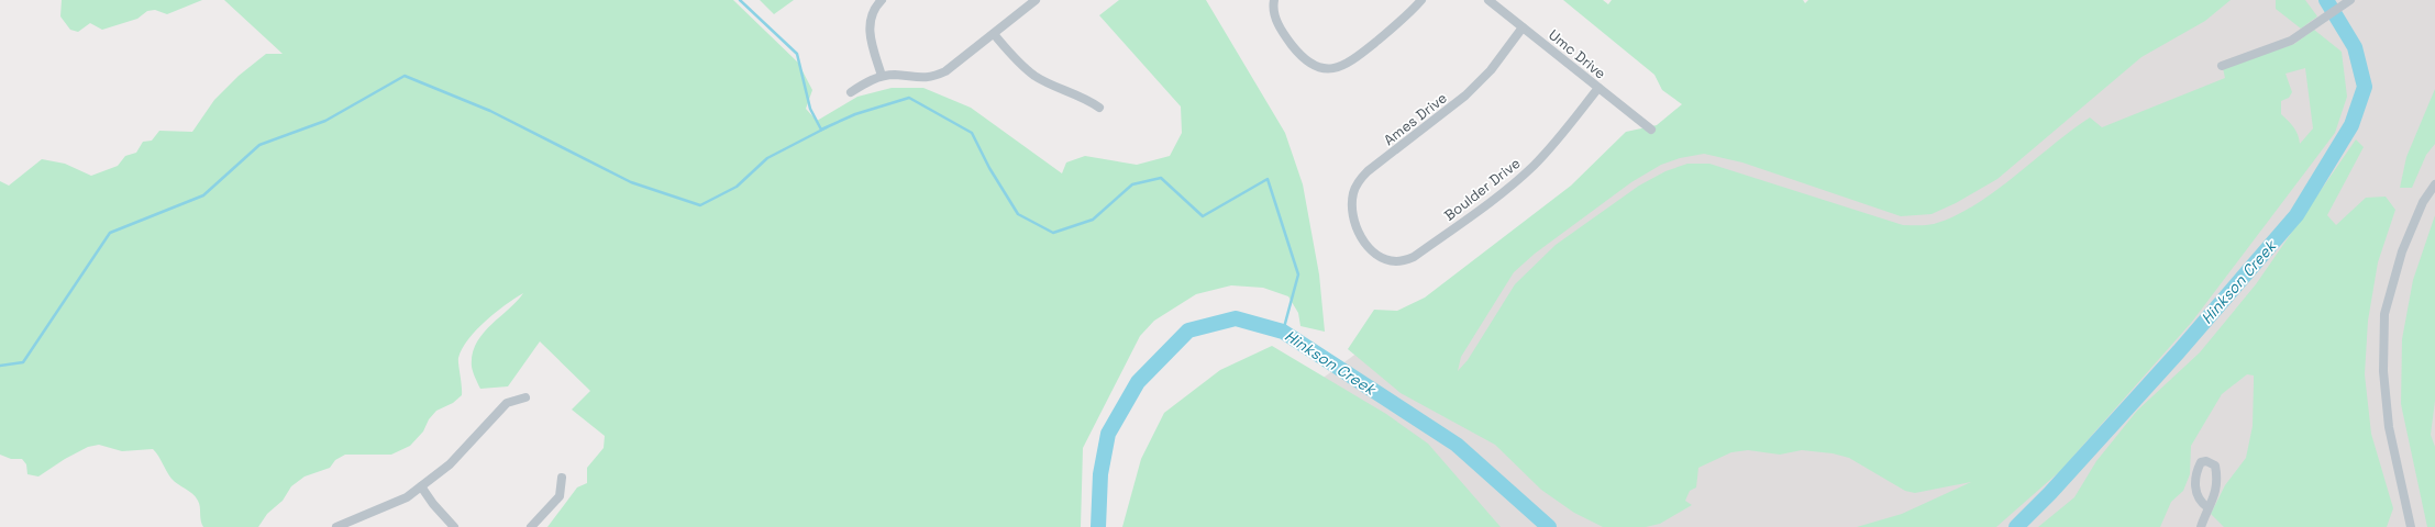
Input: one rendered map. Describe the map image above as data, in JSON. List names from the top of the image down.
{
  "streets": {
    "street": ["Umc Drive", "Ames Drive", "Boulder Drive"]
  },
  "crossings": [
    ["Umc Drive", "Ames Drive"],
    ["Umc Drive", "Boulder Drive"],
    ["Ames Drive", "Boulder Drive"]
  ],
  "water": ["Hinkson Creek"]
}
